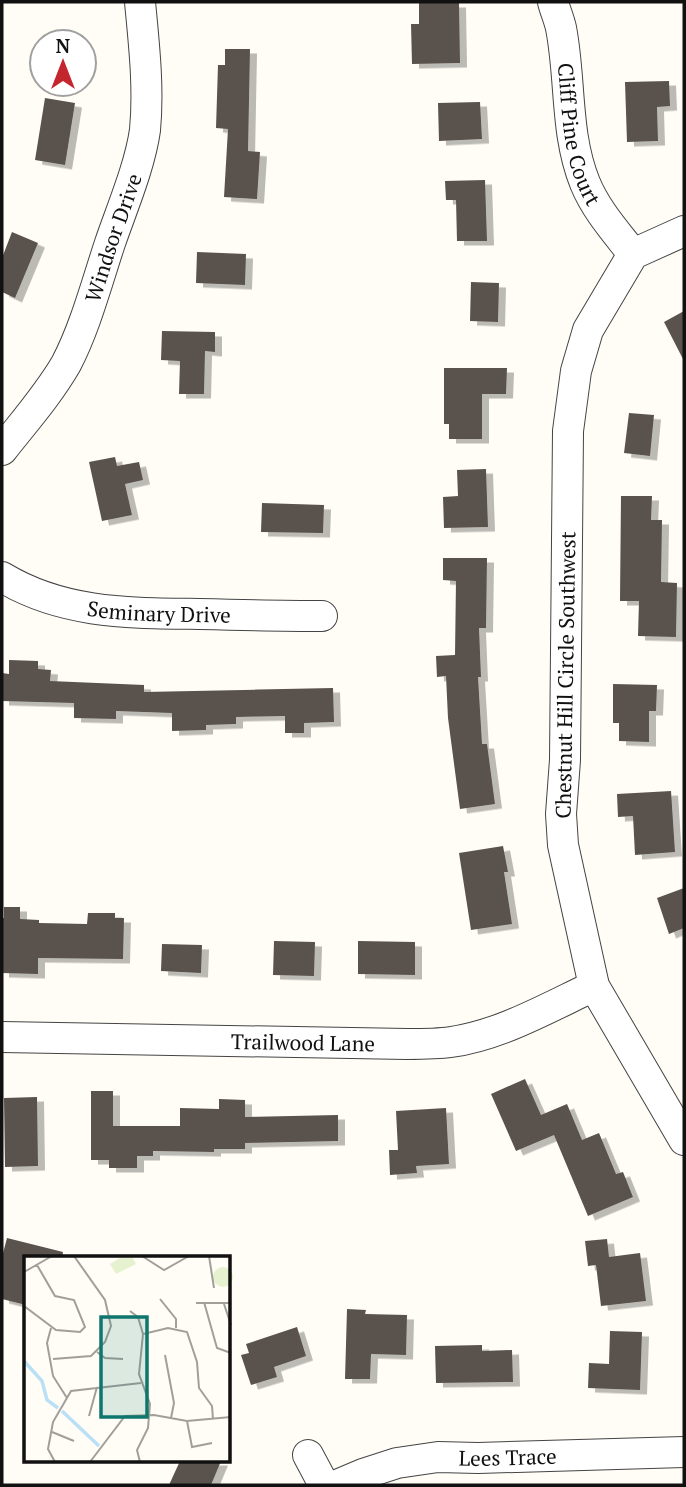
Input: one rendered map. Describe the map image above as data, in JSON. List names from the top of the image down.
{
  "streets": {
    "street": [
      "Cliff Pine Court",
      "Windsor Drive",
      "Seminary Drive",
      "Chestnut Hill Circle Southwest",
      "Trailwood Lane",
      "Lees Trace"
    ]
  },
  "crossings": [
    ["Cliff Pine Court", "Chestnut Hill Circle Southwest"],
    ["Chestnut Hill Circle Southwest", "Trailwood Lane"]
  ],
  "north": "top"
}
